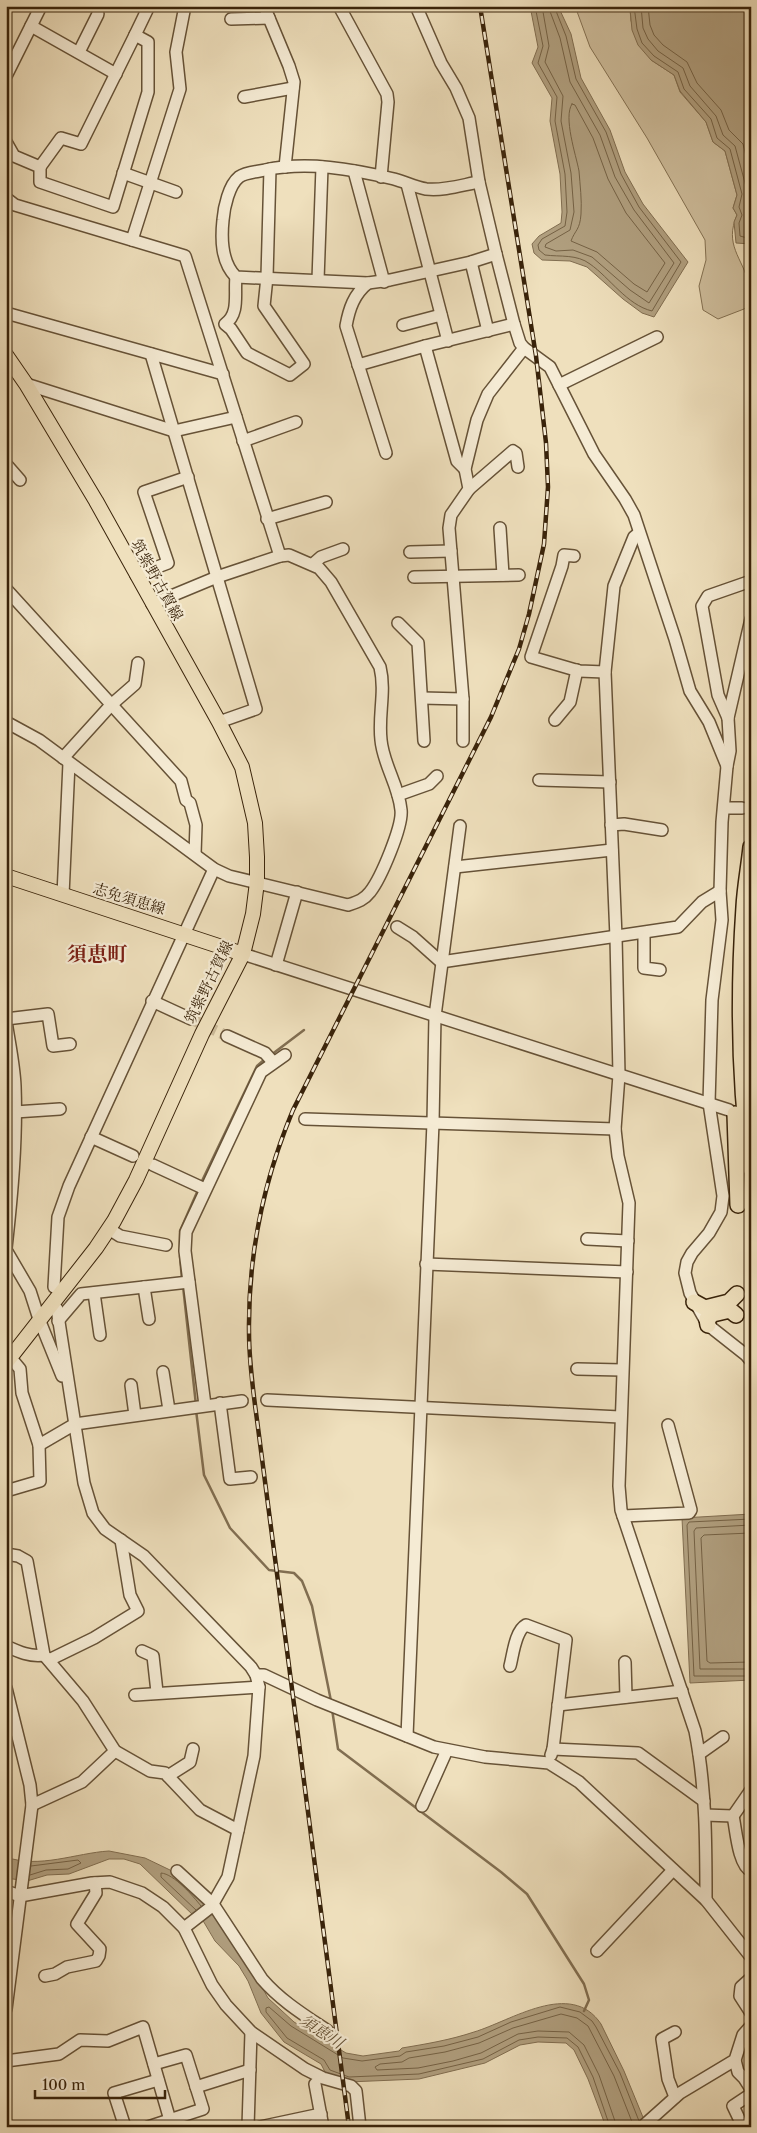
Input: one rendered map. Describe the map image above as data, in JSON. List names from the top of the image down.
{
  "streets": {
    "main road": ["筑紫野古賀線", "志免須恵線"]
  },
  "crossings": [
    ["筑紫野古賀線", "志免須恵線"]
  ],
  "districts": ["須恵町"],
  "water": ["須恵川"],
  "scale_bar": "100 m"
}
